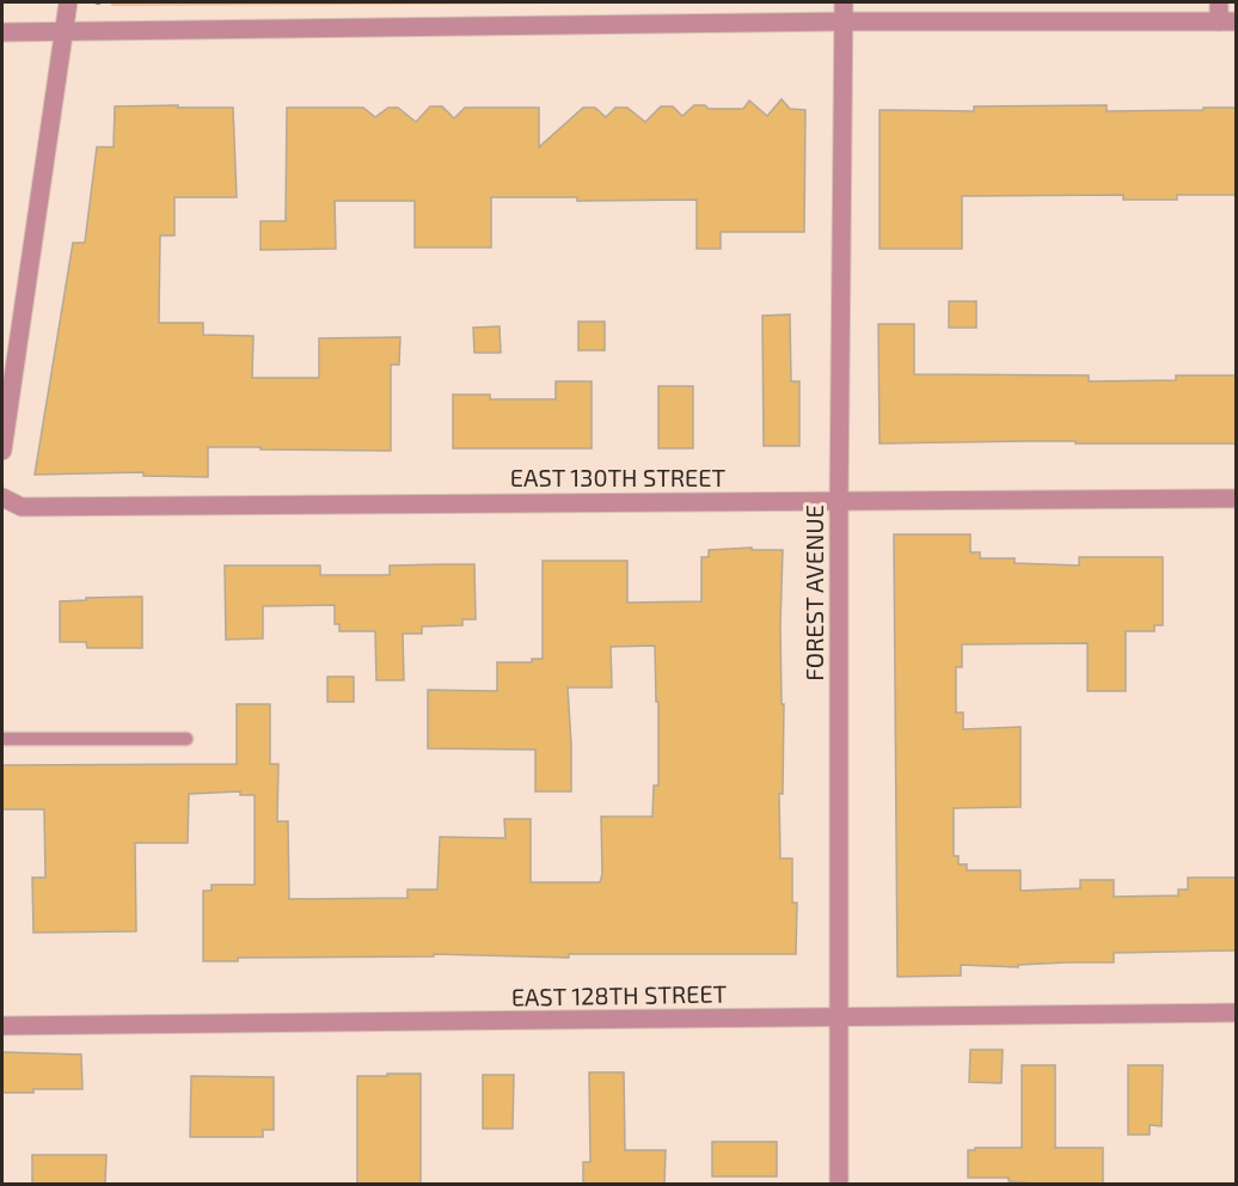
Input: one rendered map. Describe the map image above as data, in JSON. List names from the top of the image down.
{
  "streets": {
    "street": ["EAST 130TH STREET", "FOREST AVENUE", "EAST 128TH STREET"]
  },
  "crossings": [
    ["EAST 130TH STREET", "FOREST AVENUE"],
    ["FOREST AVENUE", "EAST 128TH STREET"]
  ]
}
